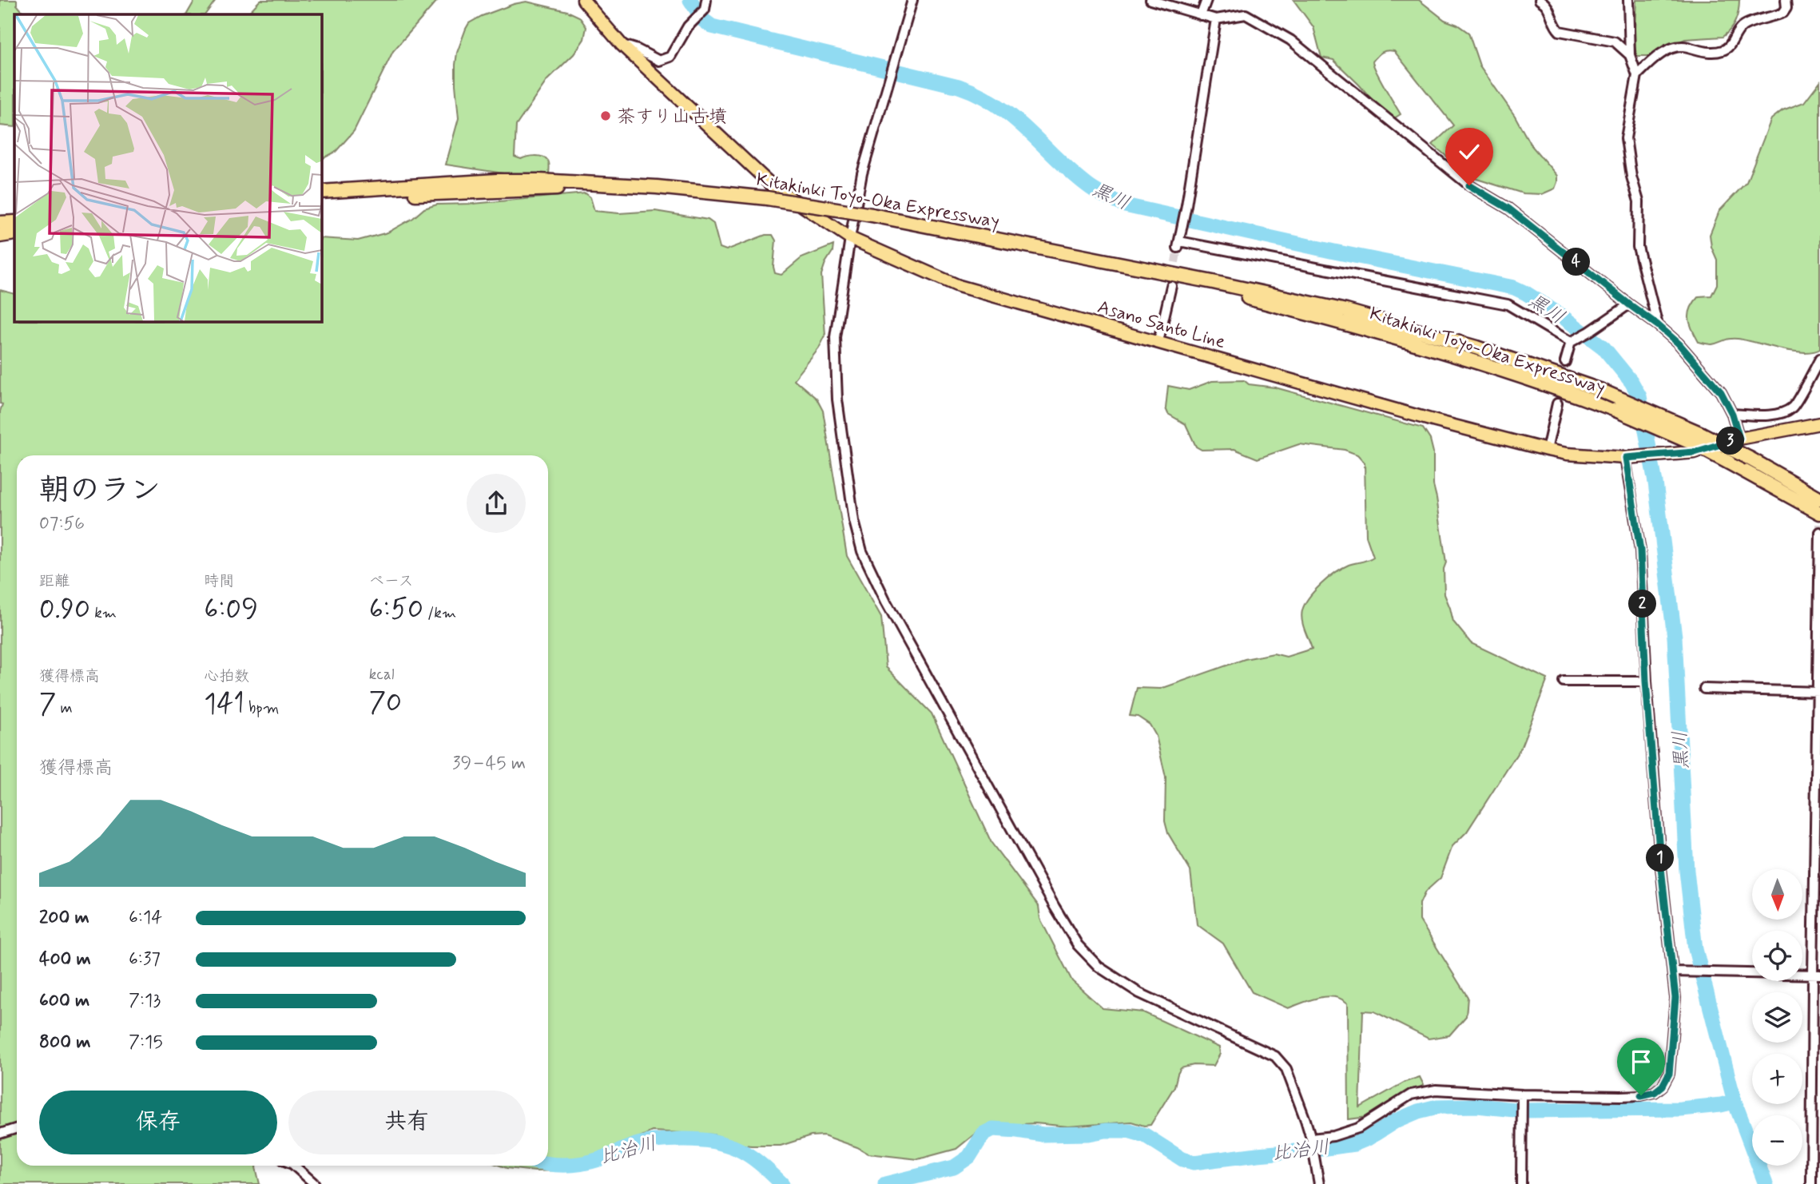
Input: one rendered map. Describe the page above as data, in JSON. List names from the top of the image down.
{
  "streets": {
    "highway": ["Kitakinki Toyo-Oka Expressway"],
    "main road": ["Asano Santo Line"]
  },
  "crossings": [
    ["Kitakinki Toyo-Oka Expressway", "Asano Santo Line"]
  ],
  "water": ["黒川", "比治川"],
  "places": ["茶すり山古墳"],
  "north": "bottom",
  "page": {
    "pins": [
      "4",
      "3",
      "2",
      "1"
    ],
    "heading": ["朝のラン", "07:56"],
    "stats": [
      ["距離", "0.90 km"],
      ["時間", "6:09"],
      ["ペース", "6:50 /km"],
      ["獲得標高", "7 m"],
      ["心拍数", "141 bpm"],
      ["kcal", "70"]
    ],
    "chart": ["獲得標高", "39–45 m"],
    "map_buttons": ["+", "−"],
    "list": [
      {
        "name": "200 m",
        "note": "6:14"
      },
      {
        "name": "400 m",
        "note": "6:37"
      },
      {
        "name": "600 m",
        "note": "7:13"
      },
      {
        "name": "800 m",
        "note": "7:15"
      }
    ],
    "buttons": ["保存", "共有"]
  }
}
